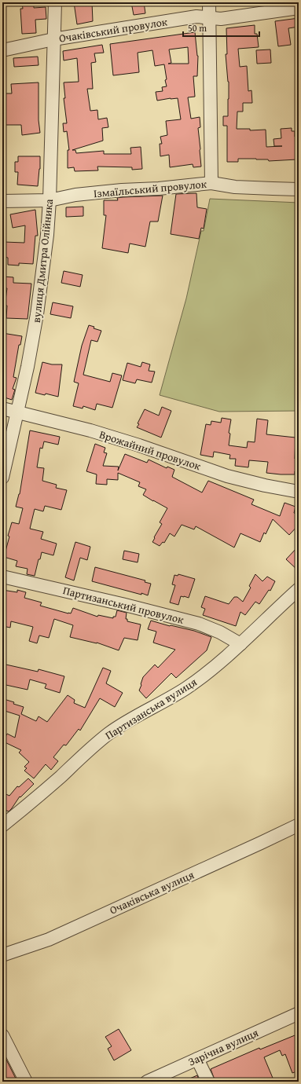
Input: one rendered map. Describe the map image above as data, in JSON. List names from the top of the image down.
{
  "streets": {
    "street": [
      "Очаківський провулок",
      "Ізмаїльський провулок",
      "вулиця Дмитра Олійника",
      "Врожайний провулок",
      "Партизанський провулок",
      "Партизанська вулиця",
      "Очаківська вулиця",
      "Зарічна вулиця"
    ]
  },
  "crossings": [
    ["Очаківський провулок", "вулиця Дмитра Олійника"],
    ["Ізмаїльський провулок", "вулиця Дмитра Олійника"],
    ["вулиця Дмитра Олійника", "Врожайний провулок"],
    ["Партизанський провулок", "Партизанська вулиця"]
  ],
  "scale_bar": "50 m"
}
